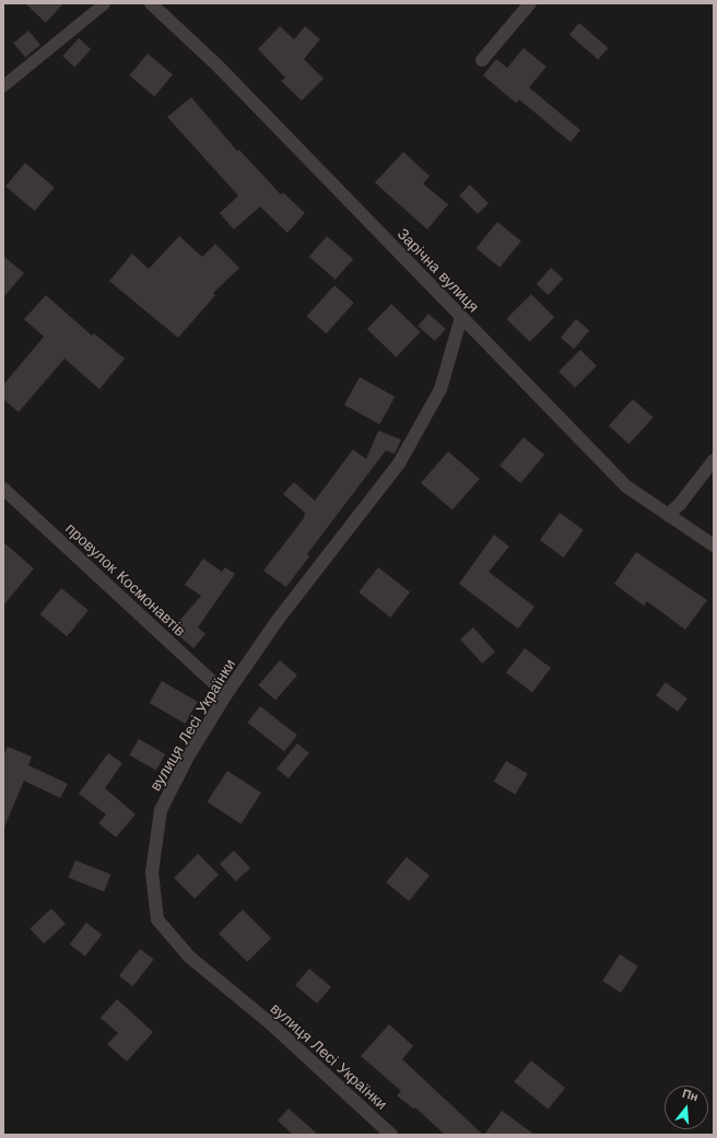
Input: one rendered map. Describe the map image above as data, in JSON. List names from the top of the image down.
{
  "streets": {
    "street": ["Зарічна вулиця", "провулок Космонавтів", "вулиця Лесі Українки"]
  },
  "crossings": [
    ["Зарічна вулиця", "вулиця Лесі Українки"],
    ["провулок Космонавтів", "вулиця Лесі Українки"]
  ],
  "north": "top"
}
